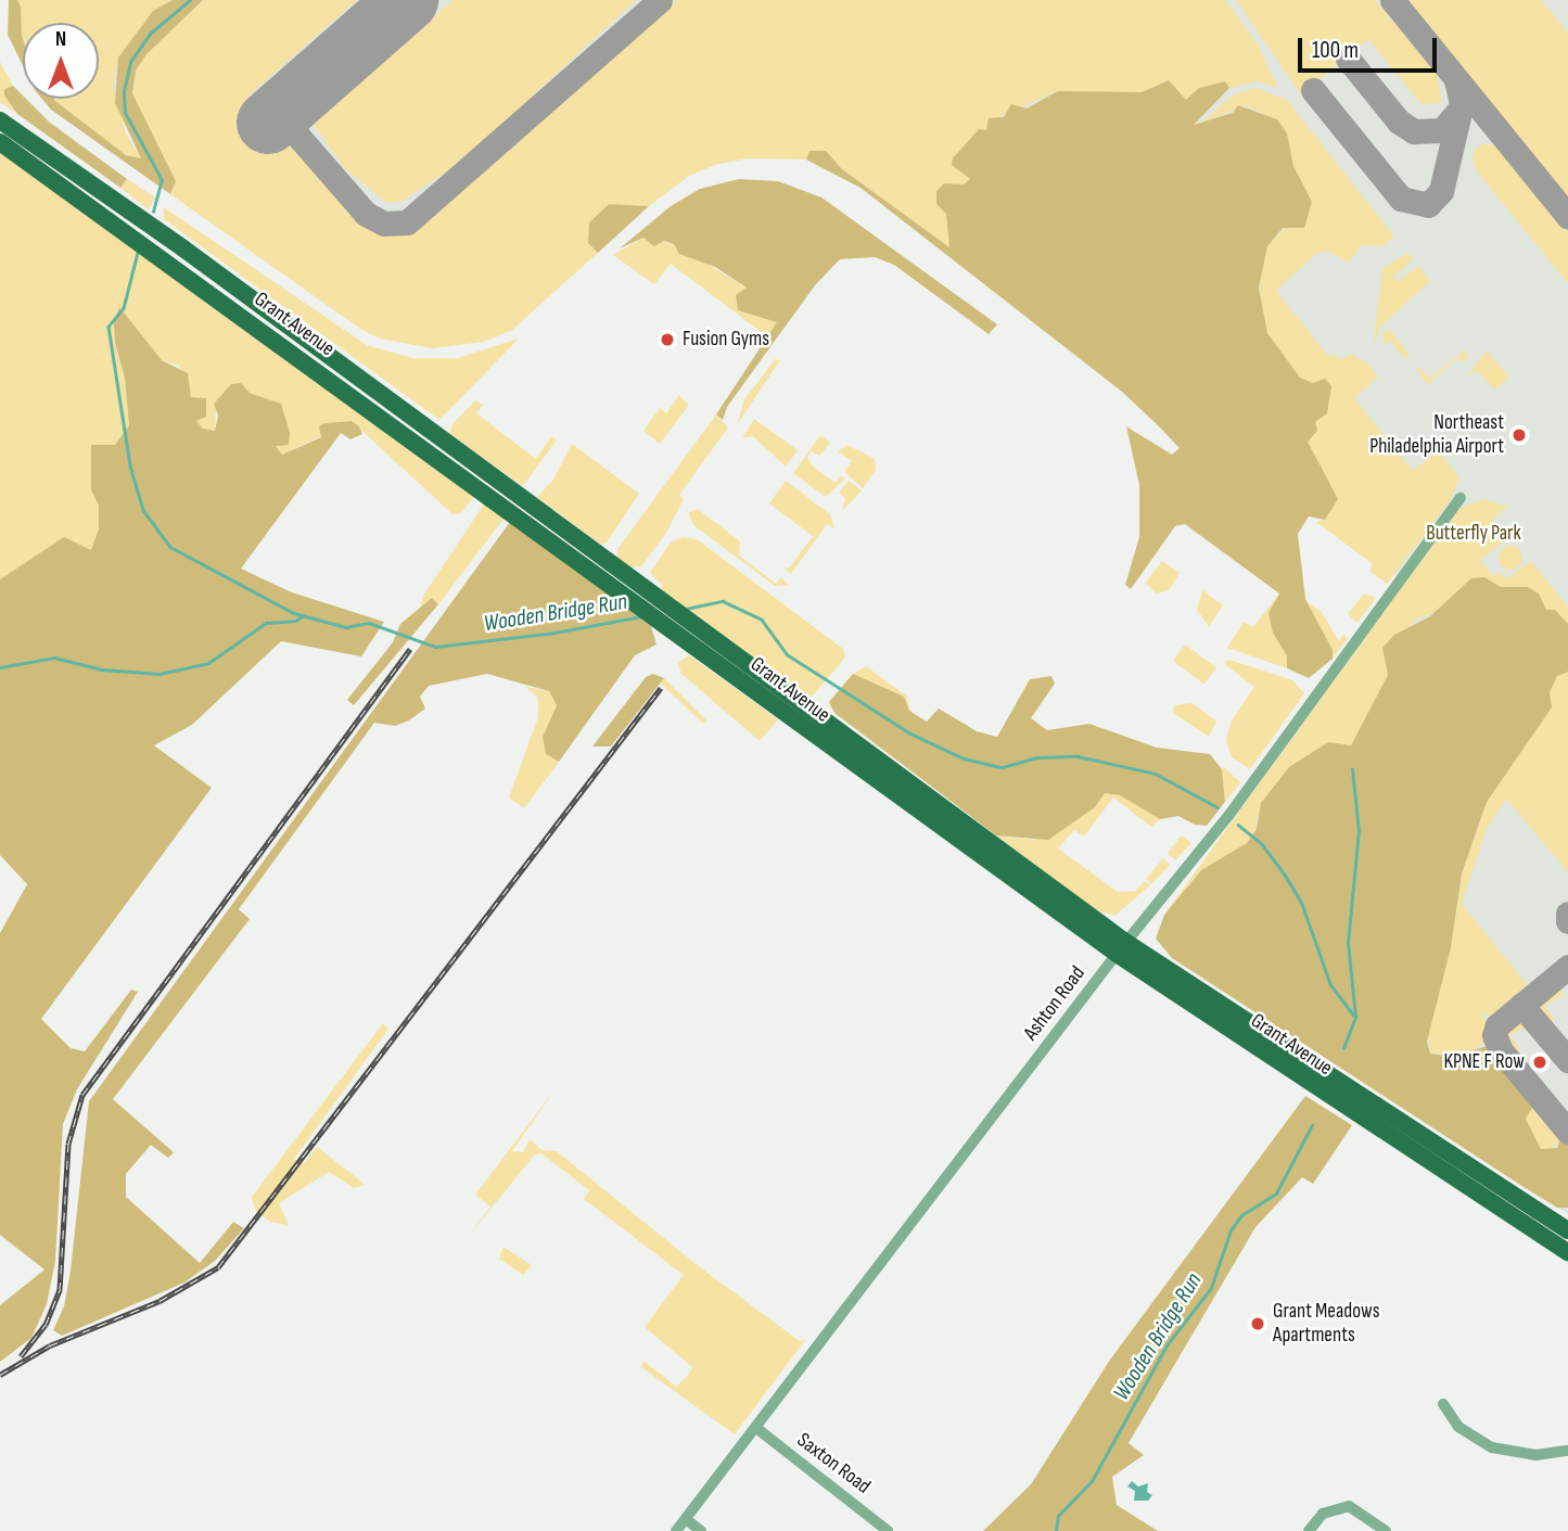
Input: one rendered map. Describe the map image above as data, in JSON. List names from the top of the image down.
{
  "streets": {
    "main road": ["Grant Avenue"],
    "street": ["Ashton Road", "Saxton Road"]
  },
  "crossings": [
    ["Grant Avenue", "Ashton Road"],
    ["Ashton Road", "Saxton Road"]
  ],
  "water": ["Wooden Bridge Run"],
  "parks": ["Butterfly Park"],
  "places": [
    "Fusion Gyms",
    "Northeast Philadelphia Airport",
    "KPNE F Row",
    "Grant Meadows Apartments"
  ],
  "scale_bar": "100 m",
  "north": "top"
}
